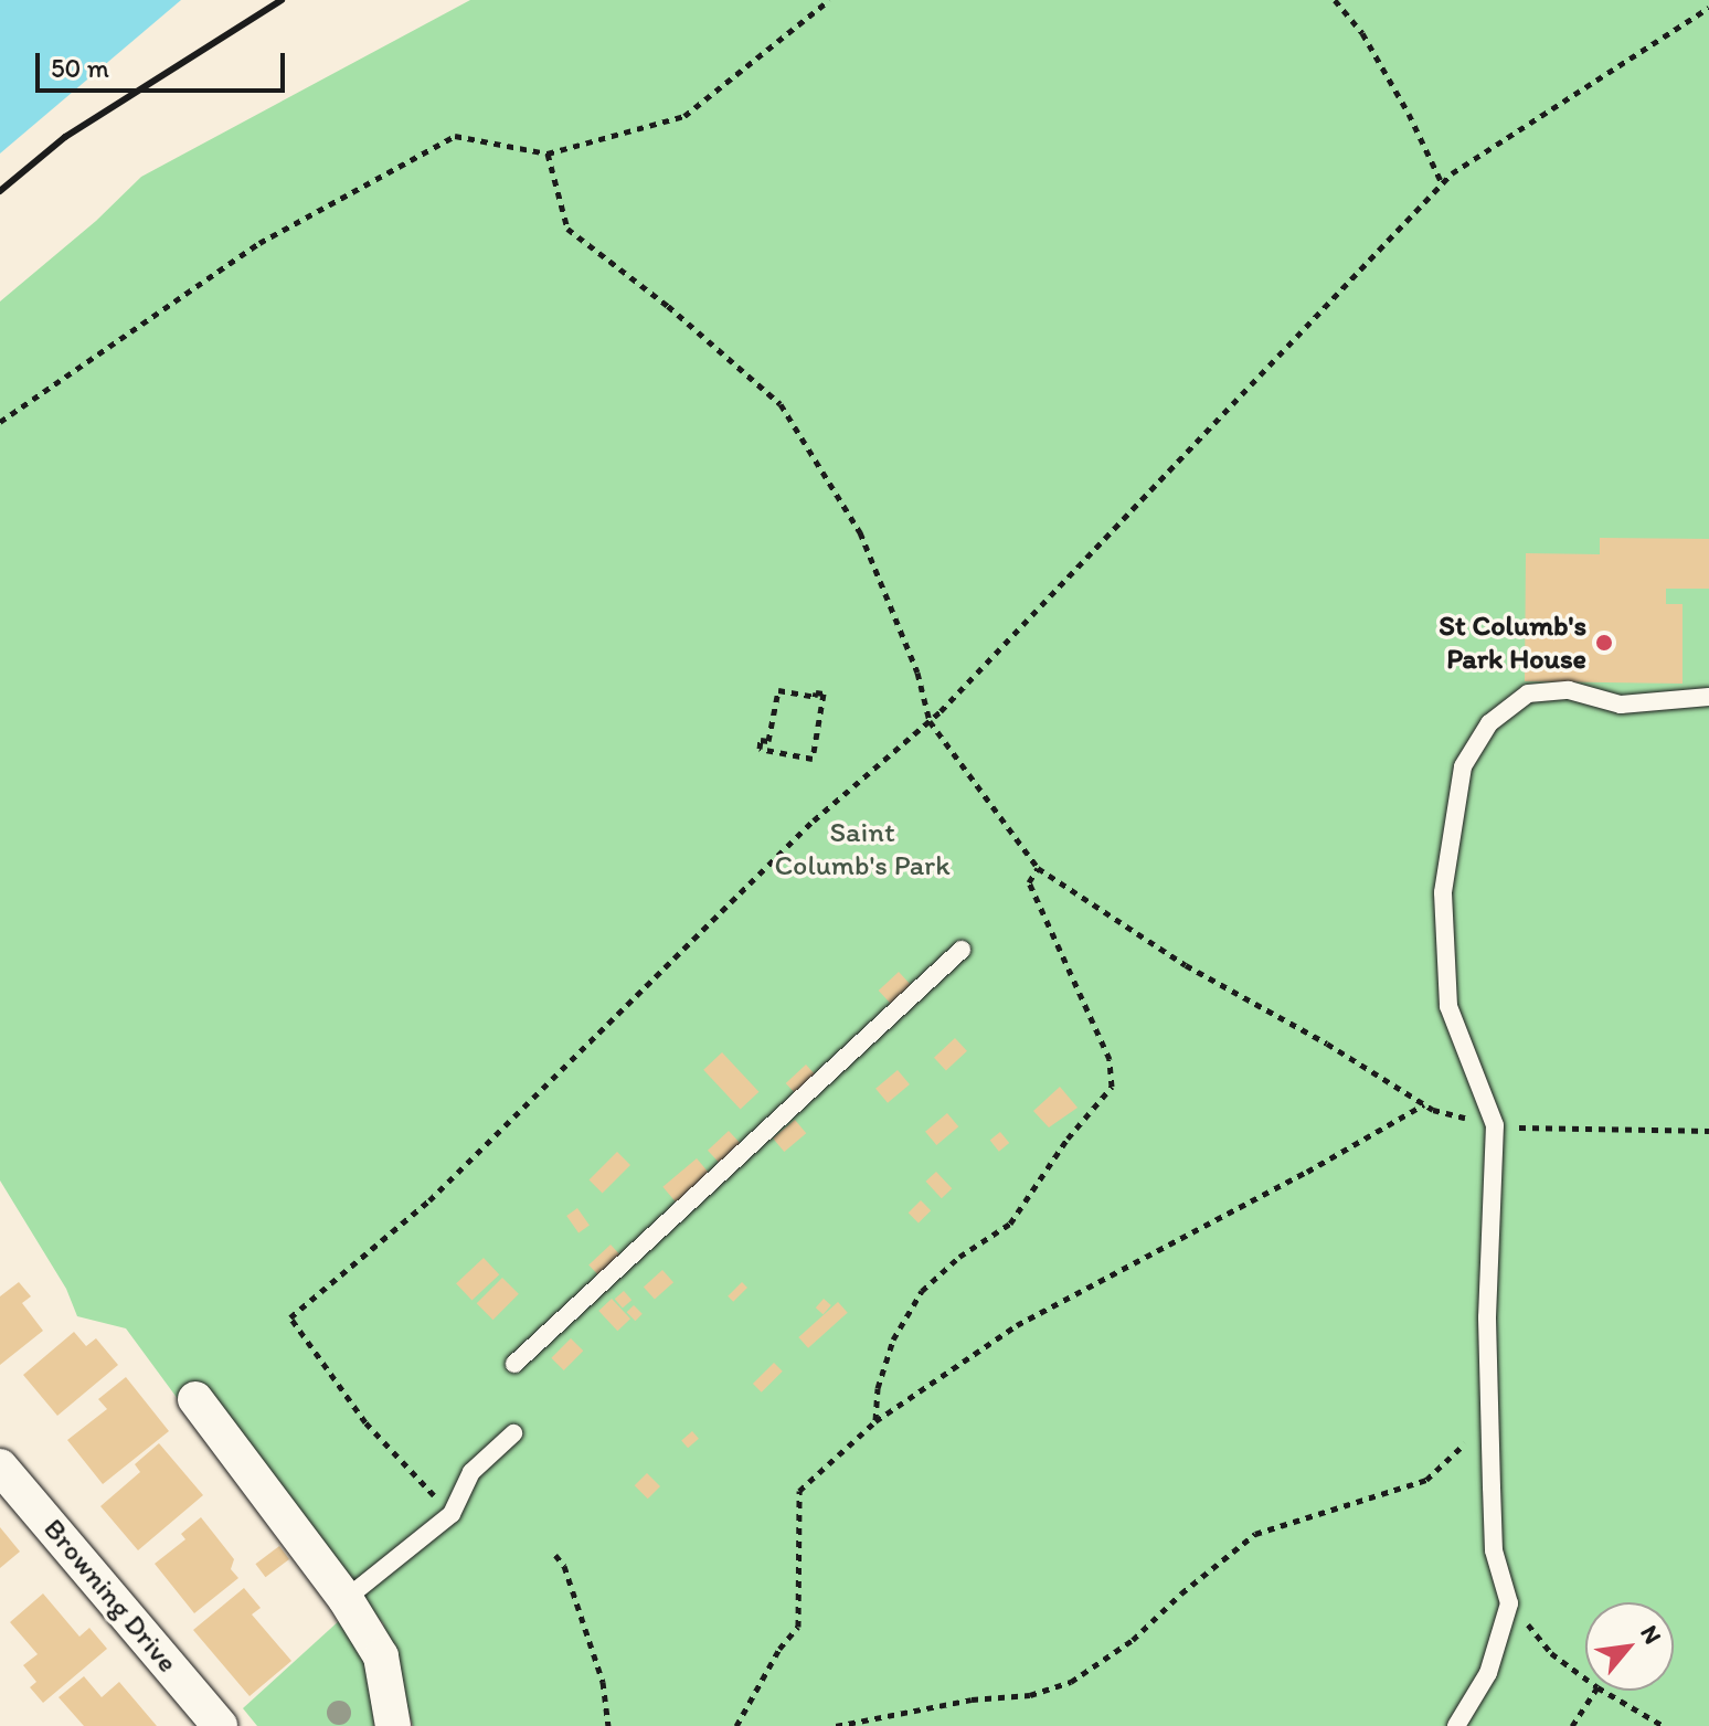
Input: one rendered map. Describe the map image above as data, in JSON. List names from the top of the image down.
{
  "streets": {
    "street": ["Browning Drive"]
  },
  "parks": ["Saint Columb's Park"],
  "places": ["St Columb's Park House"],
  "scale_bar": "50 m",
  "north": "top right"
}
